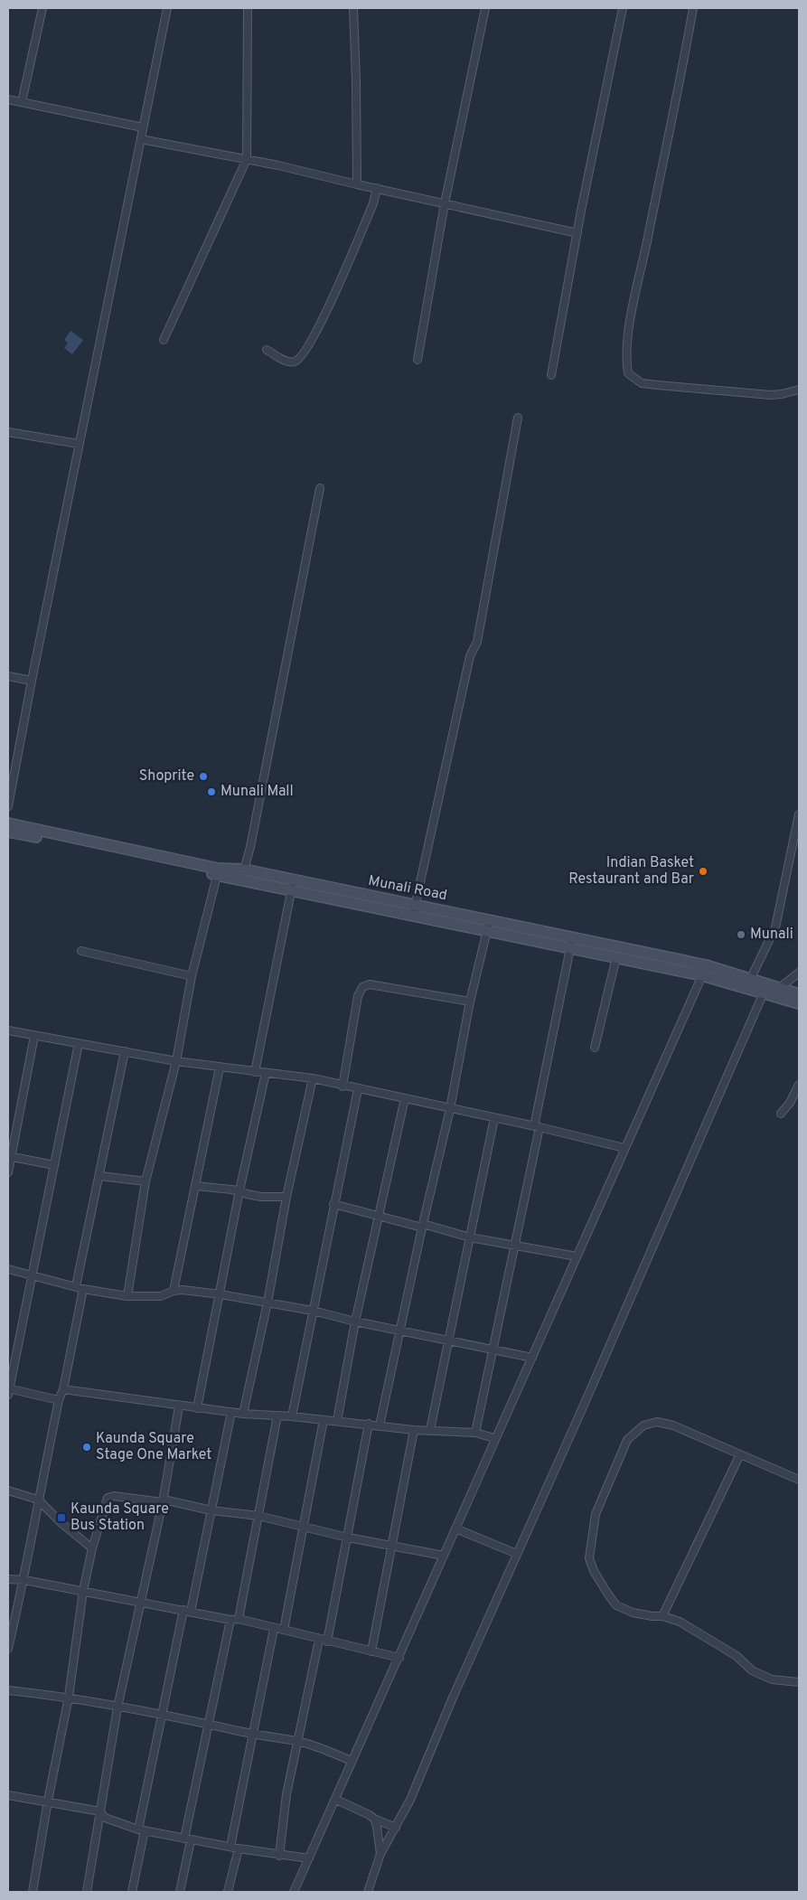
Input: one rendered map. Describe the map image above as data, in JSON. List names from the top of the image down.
{
  "streets": {
    "main road": ["Munali Road"]
  },
  "places": {
    "other": [
      "Shoprite",
      "Munali Mall",
      "Indian Basket Restaurant and Bar",
      "Munali",
      "Kaunda Square Stage One Market"
    ],
    "transit": ["Kaunda Square Bus Station"]
  }
}
